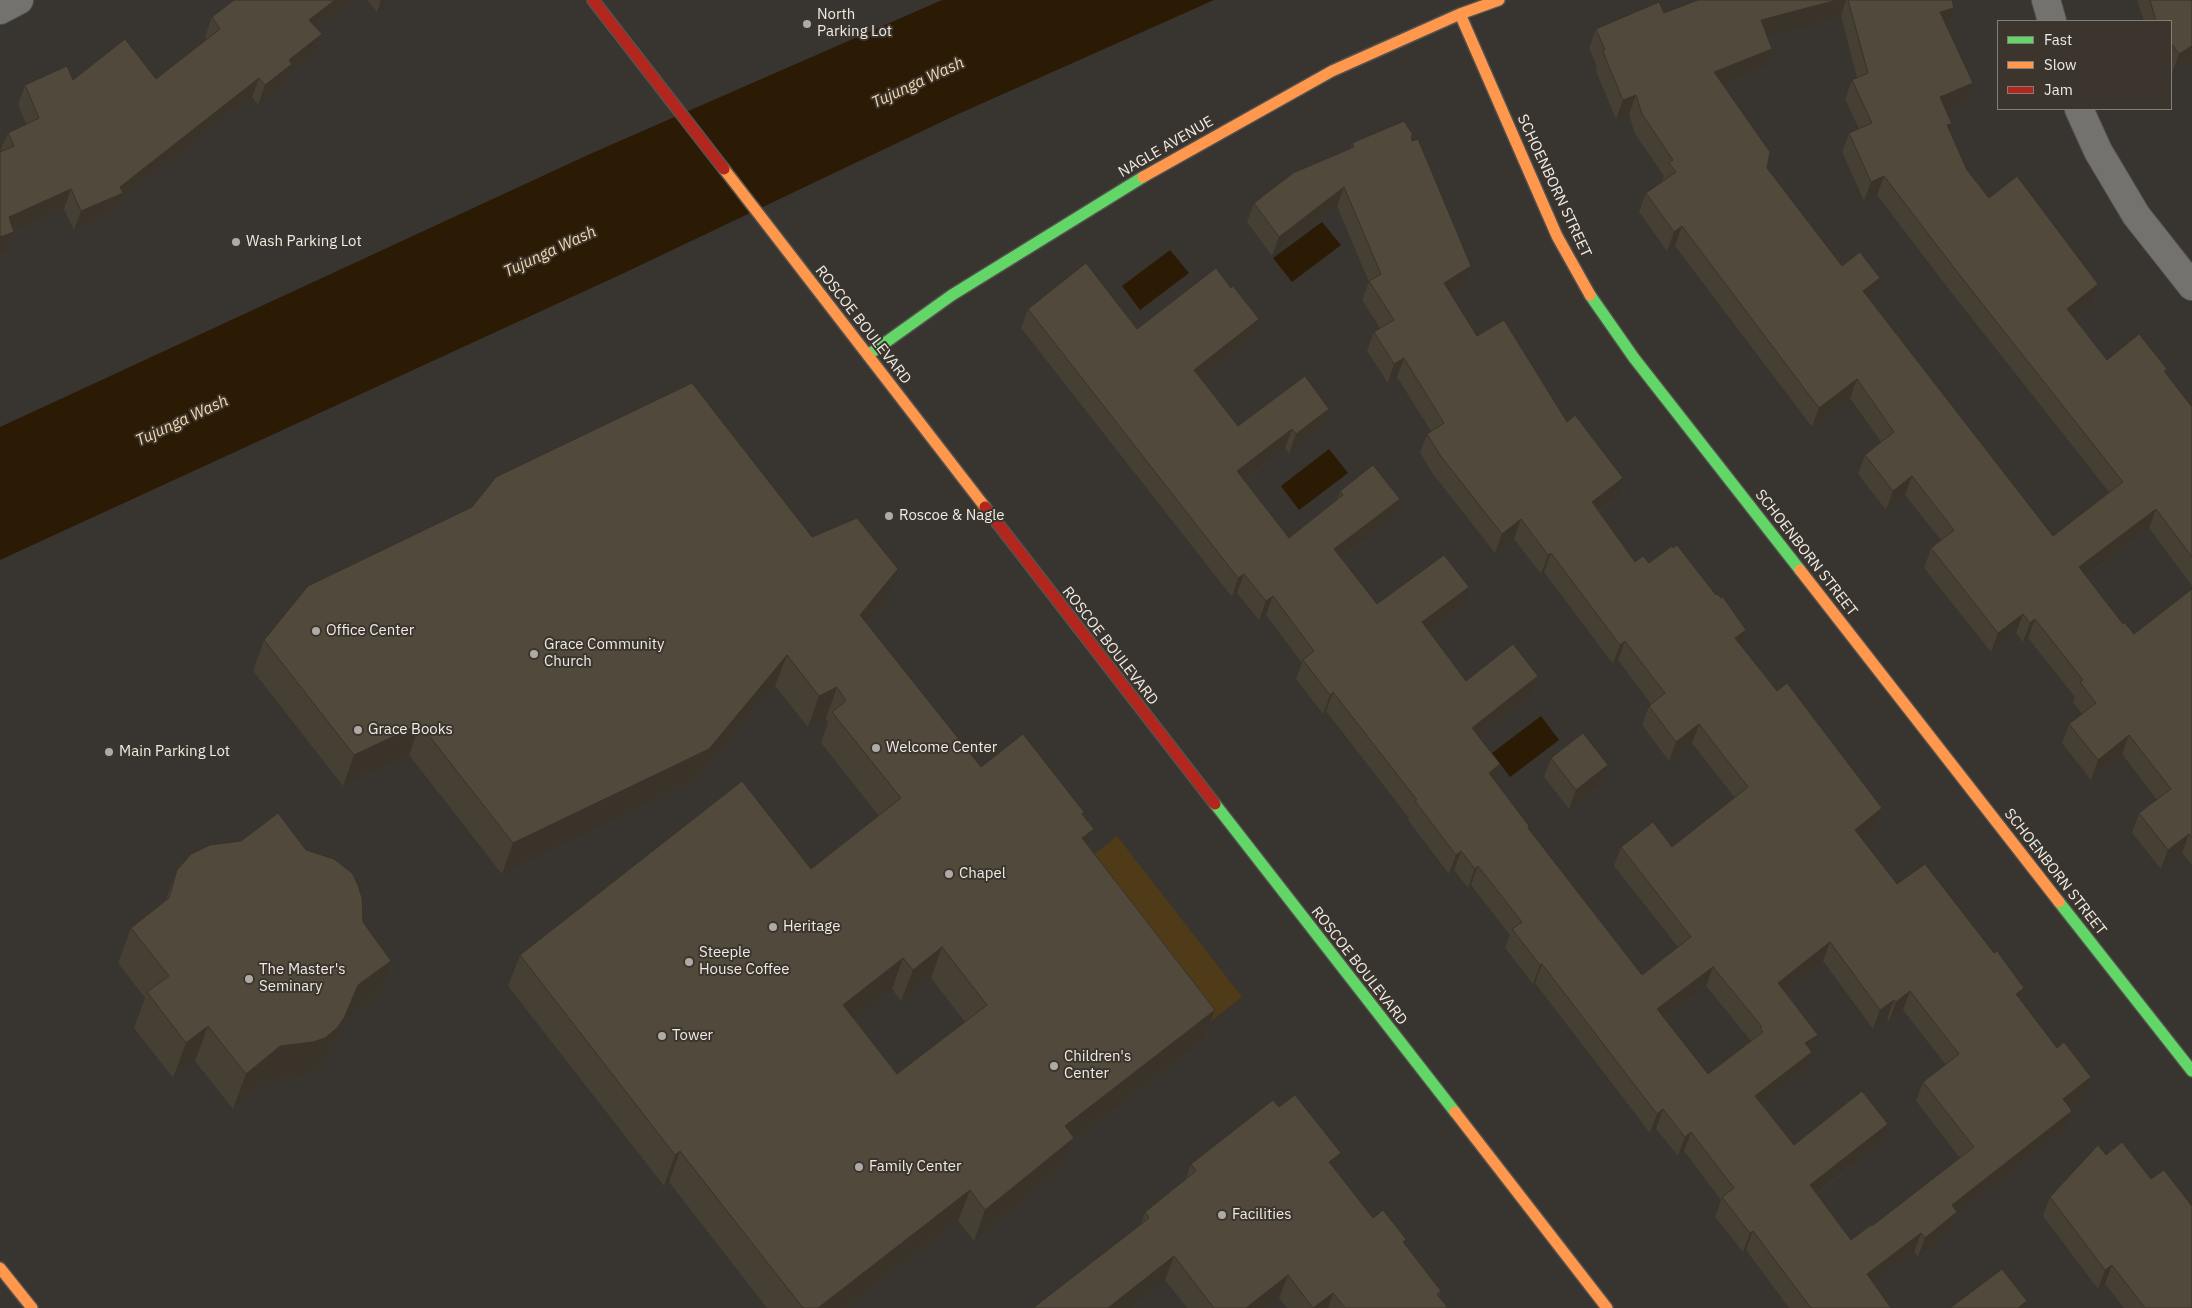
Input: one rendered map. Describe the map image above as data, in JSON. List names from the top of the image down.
{
  "streets": {
    "street": ["NAGLE AVENUE", "SCHOENBORN STREET", "ROSCOE BOULEVARD"]
  },
  "crossings": [
    ["NAGLE AVENUE", "SCHOENBORN STREET"],
    ["NAGLE AVENUE", "ROSCOE BOULEVARD"]
  ],
  "water": ["Tujunga Wash"],
  "places": [
    "North Parking Lot",
    "Wash Parking Lot",
    "Roscoe & Nagle",
    "Office Center",
    "Grace Community Church",
    "Grace Books",
    "Welcome Center",
    "Main Parking Lot",
    "Chapel",
    "Heritage",
    "Steeple House Coffee",
    "The Master's Seminary",
    "Tower",
    "Children's Center",
    "Family Center",
    "Facilities"
  ],
  "legend": ["Fast", "Slow", "Jam"]
}
